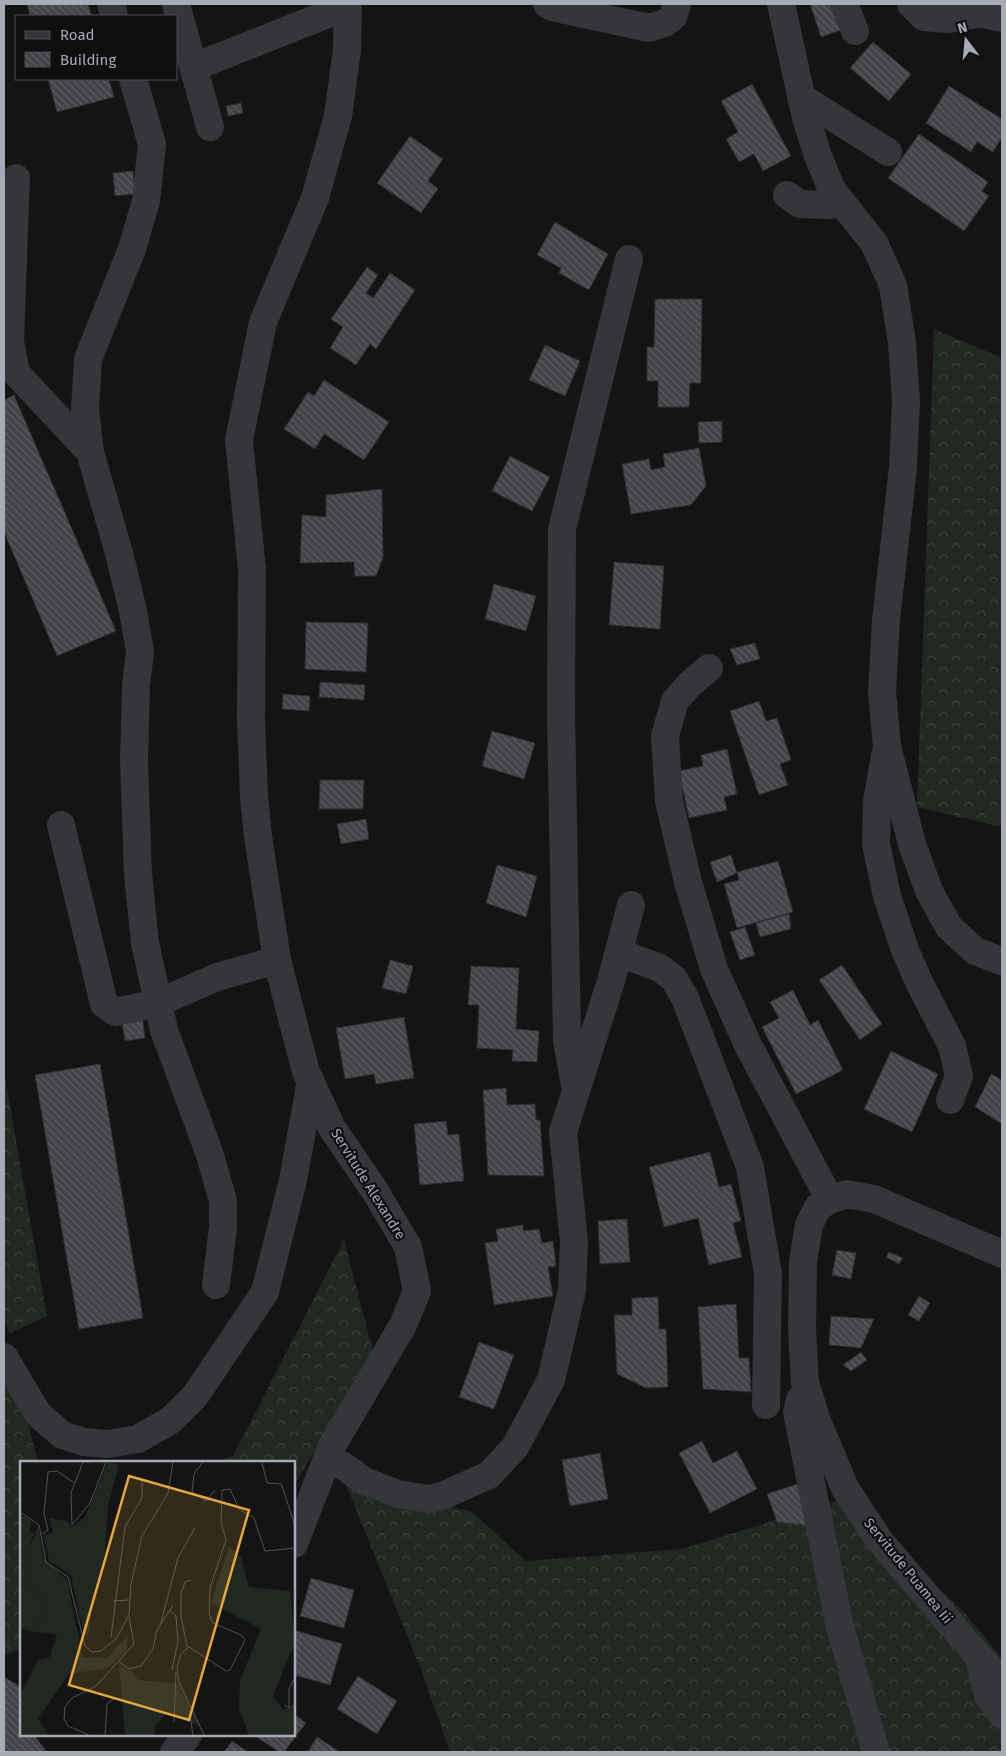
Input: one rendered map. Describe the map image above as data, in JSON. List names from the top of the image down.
{
  "streets": {
    "street": ["Servitude Alexandre", "Servitude Puamea Iii"]
  },
  "legend": ["Road", "Building"],
  "north": "top"
}
